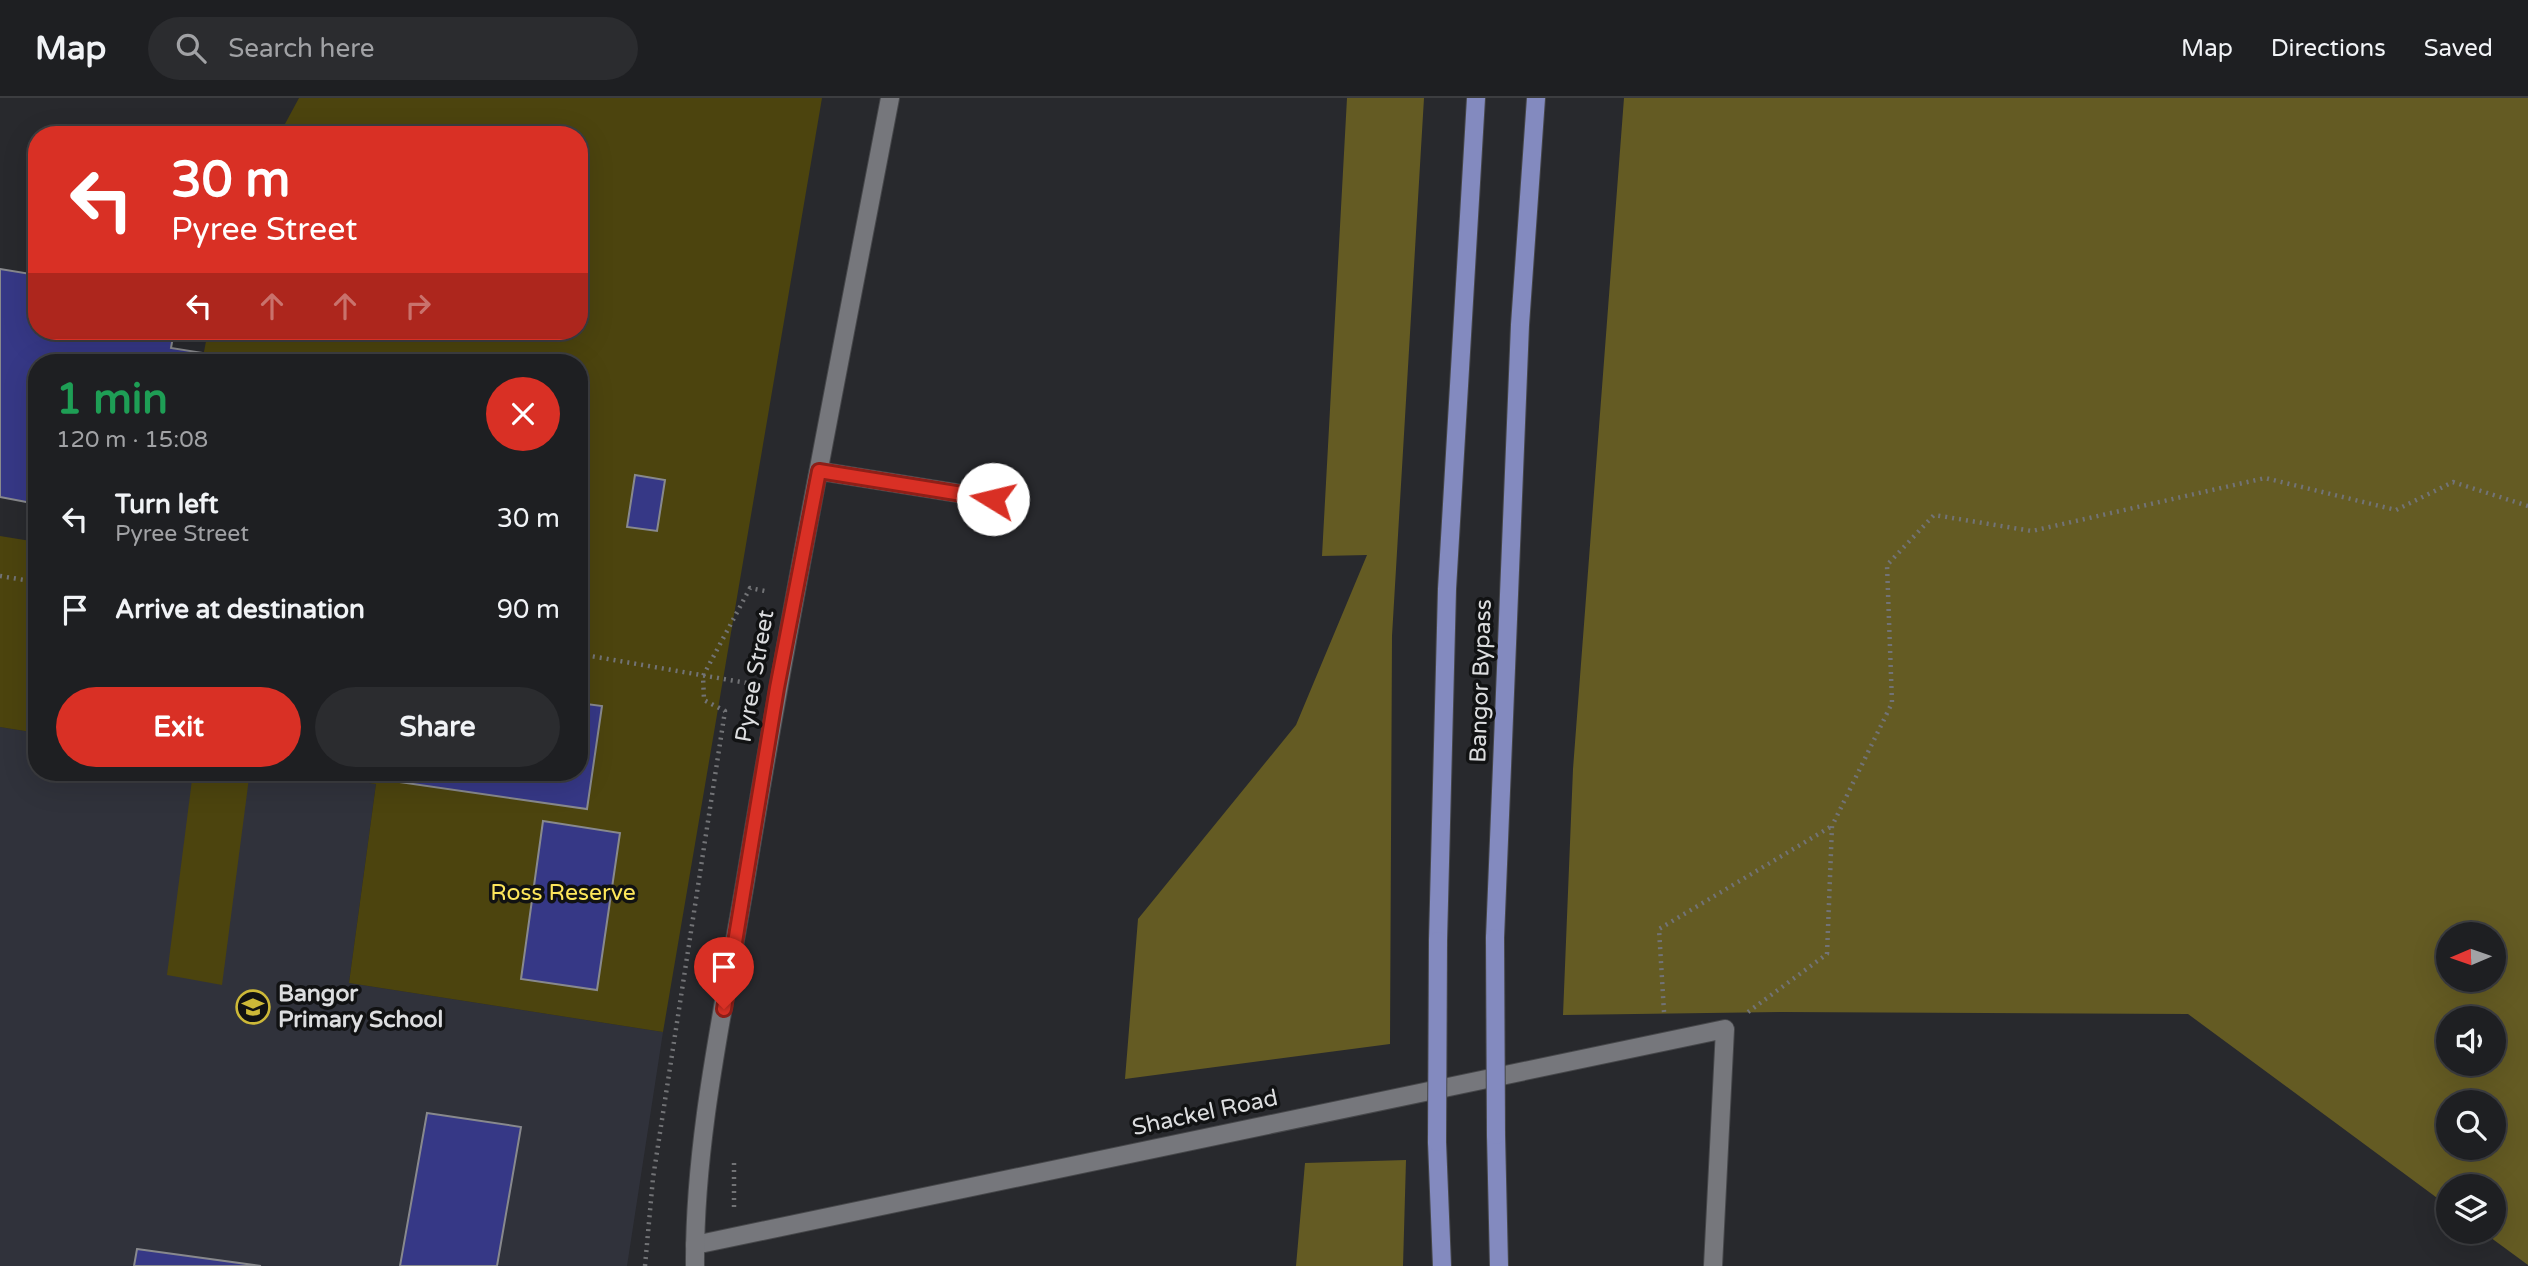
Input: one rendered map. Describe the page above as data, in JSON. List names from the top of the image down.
{
  "streets": {
    "main road": ["Bangor Bypass"],
    "street": ["Pyree Street", "Shackel Road"]
  },
  "crossings": [
    ["Pyree Street", "Shackel Road"]
  ],
  "parks": ["Ross Reserve"],
  "places": {
    "school or university": ["Bangor Primary School"]
  },
  "north": "left",
  "page": {
    "header": "Map",
    "search": "Search here",
    "nav": ["Map", "Directions", "Saved"],
    "turn": ["30 m", "Pyree Street"],
    "heading": ["1 min", "120 m · 15:08"],
    "list": [
      {
        "name": "Turn left",
        "note": "Pyree Street",
        "value": "30 m"
      },
      {
        "name": "Arrive at destination",
        "value": "90 m"
      }
    ],
    "buttons": ["Exit", "Share"]
  }
}
